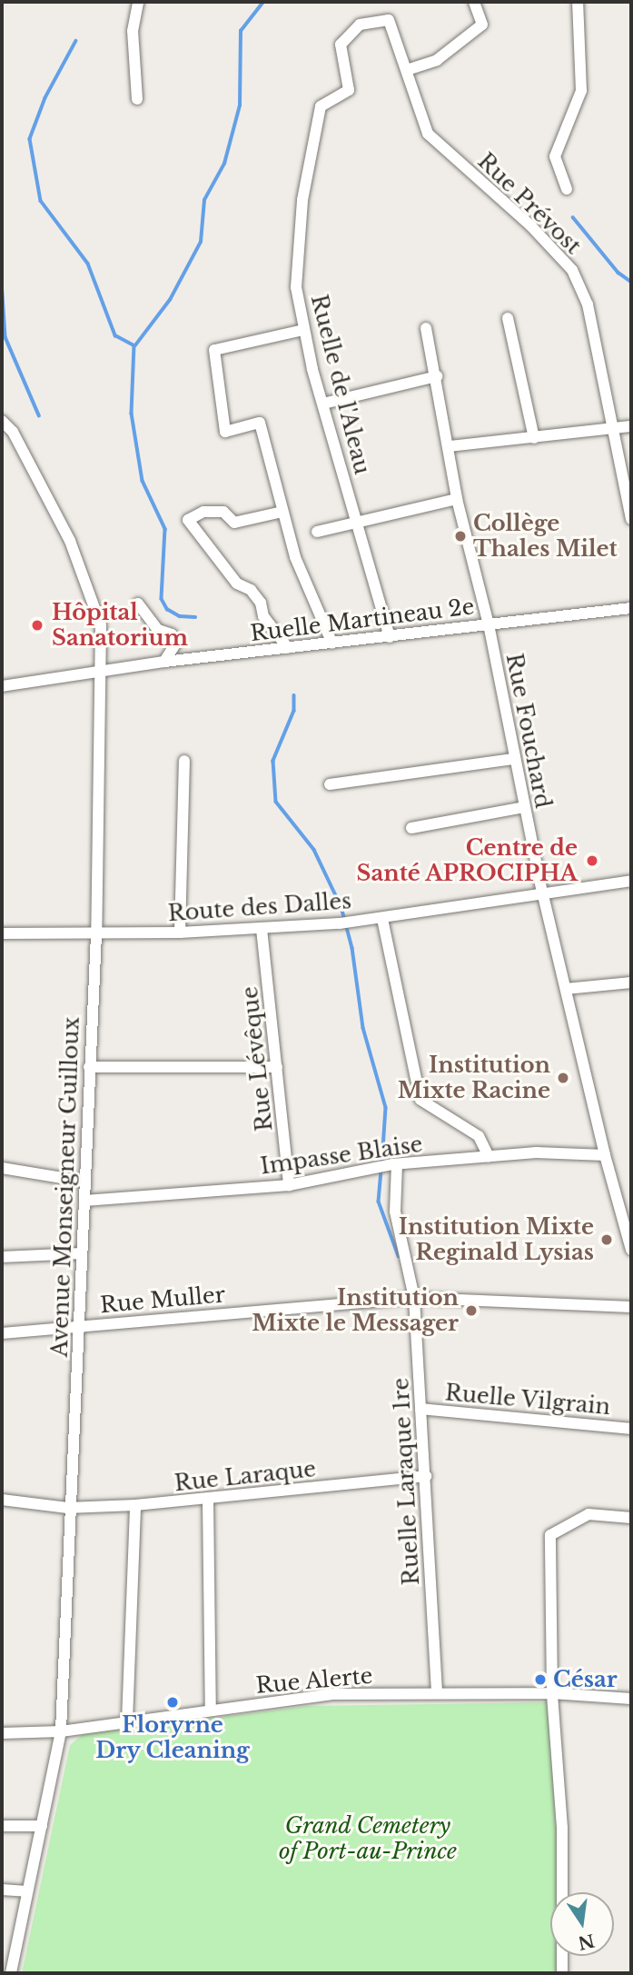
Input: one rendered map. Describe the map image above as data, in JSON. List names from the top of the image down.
{
  "streets": {
    "street": [
      "Rue Prévost",
      "Ruelle de l'Aleau",
      "Ruelle Martineau 2e",
      "Rue Fouchard",
      "Route des Dalles",
      "Rue Lévêque",
      "Impasse Blaise",
      "Avenue Monseigneur Guilloux",
      "Rue Muller",
      "Ruelle Vilgrain",
      "Rue Laraque",
      "Ruelle Laraque 1re",
      "Rue Alerte"
    ]
  },
  "crossings": [
    ["Rue Prévost", "Ruelle de l'Aleau"],
    ["Ruelle de l'Aleau", "Ruelle Martineau 2e"],
    ["Ruelle Martineau 2e", "Rue Fouchard"],
    ["Ruelle Martineau 2e", "Avenue Monseigneur Guilloux"],
    ["Rue Fouchard", "Route des Dalles"],
    ["Rue Fouchard", "Impasse Blaise"],
    ["Route des Dalles", "Rue Lévêque"],
    ["Route des Dalles", "Avenue Monseigneur Guilloux"],
    ["Rue Lévêque", "Impasse Blaise"],
    ["Impasse Blaise", "Avenue Monseigneur Guilloux"],
    ["Impasse Blaise", "Ruelle Laraque 1re"],
    ["Avenue Monseigneur Guilloux", "Rue Muller"],
    ["Avenue Monseigneur Guilloux", "Rue Laraque"],
    ["Avenue Monseigneur Guilloux", "Rue Alerte"],
    ["Rue Muller", "Ruelle Laraque 1re"],
    ["Ruelle Vilgrain", "Ruelle Laraque 1re"],
    ["Rue Laraque", "Ruelle Laraque 1re"],
    ["Ruelle Laraque 1re", "Rue Alerte"]
  ],
  "parks": ["Grand Cemetery of Port-au-Prince"],
  "places": [
    "Collège Thales Milet",
    "Hôpital Sanatorium",
    "Centre de Santé APROCIPHA",
    "Institution Mixte Racine",
    "Institution Mixte Reginald Lysias",
    "Institution Mixte le Messager",
    "César",
    "Floryrne Dry Cleaning"
  ],
  "north": "bottom"
}
